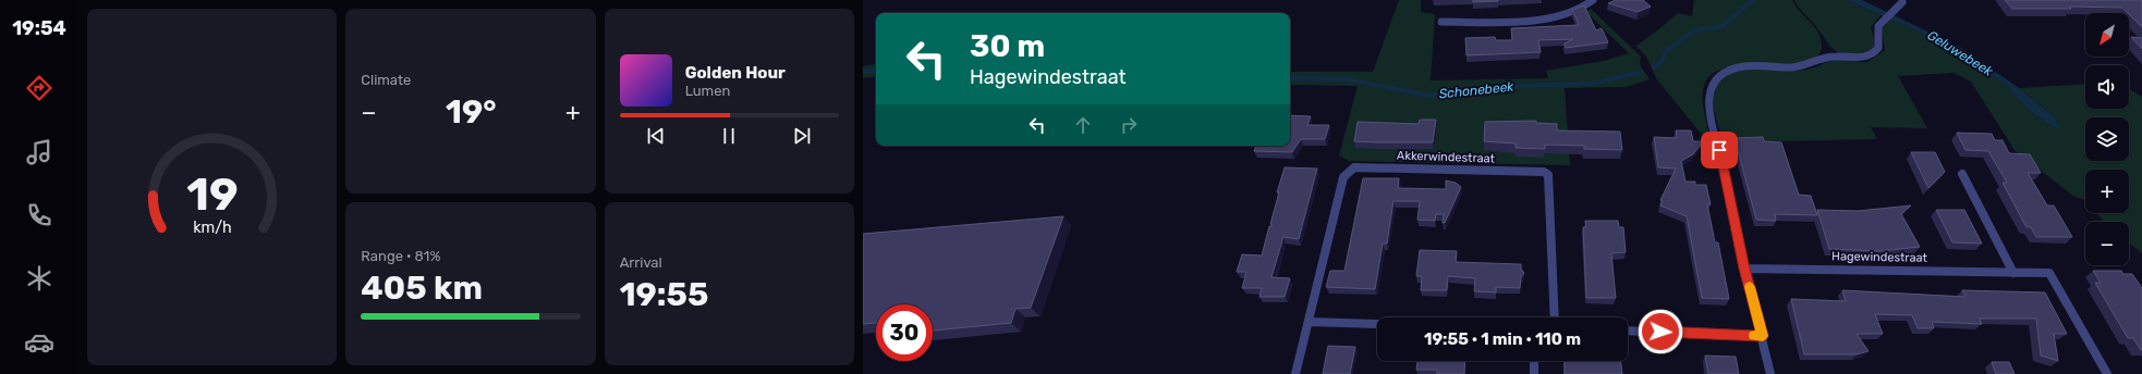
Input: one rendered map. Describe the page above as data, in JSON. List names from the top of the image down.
{
  "streets": {
    "street": ["Akkerwindestraat", "Hagewindestraat"]
  },
  "water": ["Geluwebeek", "Schonebeek"],
  "north": "bottom left",
  "page": {
    "tabs": "19:54",
    "tile": [
      "Climate",
      ["Range · 81%", "405 km"],
      ["Arrival", "19:55"]
    ],
    "map_buttons": ["+", "−"],
    "turn": ["30 m", "Hagewindestraat"],
    "song": ["Golden Hour", "Lumen"],
    "heat": ["−", "19°", "+"],
    "limit": "30",
    "trip": "19:55 · 1 min · 110 m",
    "gauge": ["19", "km/h"]
  }
}
